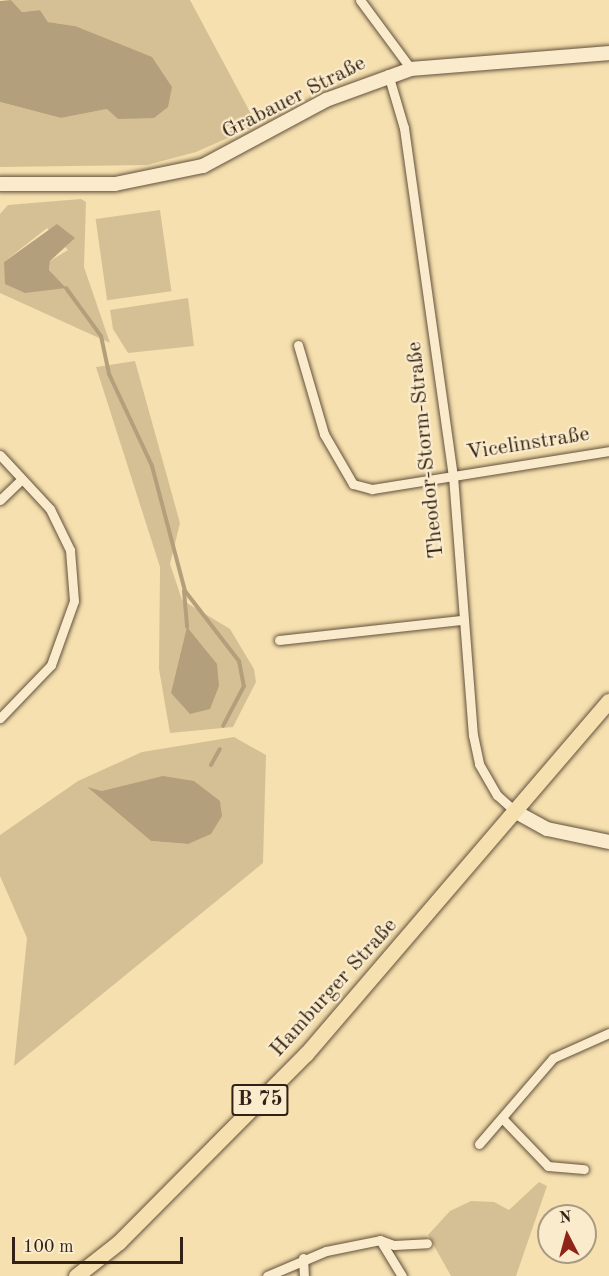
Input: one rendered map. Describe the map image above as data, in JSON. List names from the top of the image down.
{
  "streets": {
    "main road": ["Grabauer Straße", "Hamburger Straße", "B 75"],
    "street": ["Vicelinstraße", "Theodor-Storm-Straße"]
  },
  "crossings": [
    ["Grabauer Straße", "Theodor-Storm-Straße"],
    ["Vicelinstraße", "Theodor-Storm-Straße"],
    ["Theodor-Storm-Straße", "Hamburger Straße"],
    ["Theodor-Storm-Straße", "B 75"],
    ["Hamburger Straße", "B 75"]
  ],
  "scale_bar": "100 m",
  "north": "top"
}
